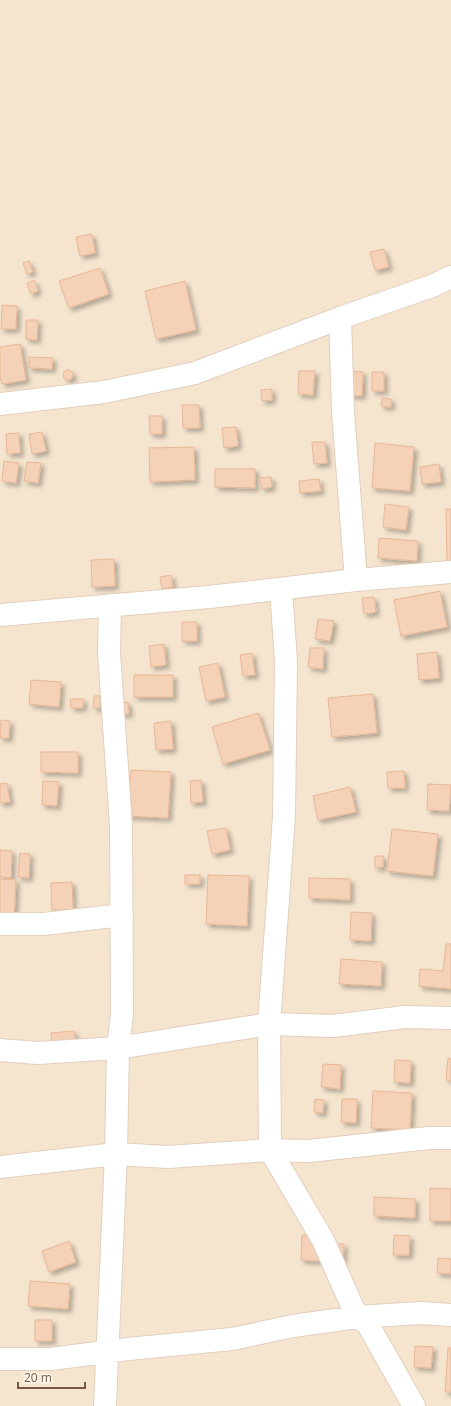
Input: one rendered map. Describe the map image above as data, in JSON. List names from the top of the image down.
{
  "scale_bar": "20 m"
}
